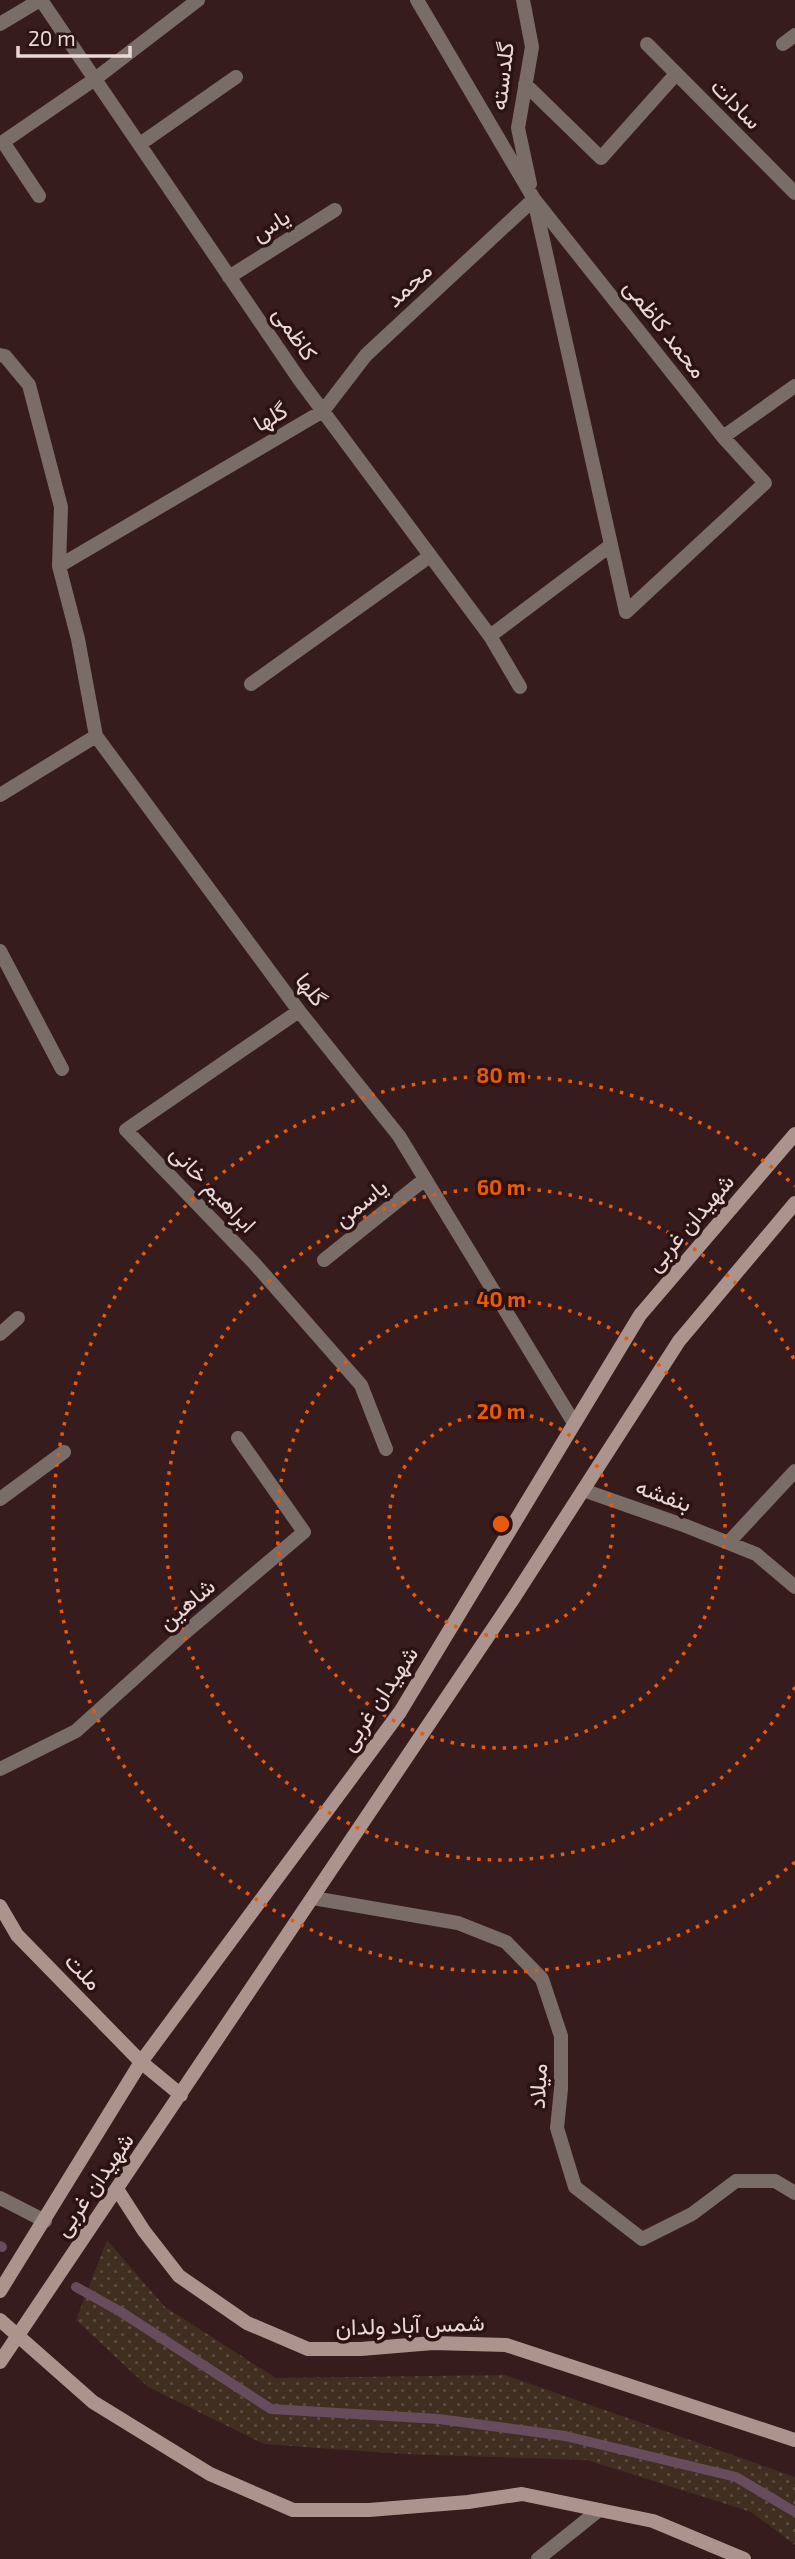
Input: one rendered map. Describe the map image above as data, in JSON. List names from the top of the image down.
{
  "streets": {
    "main road": ["شهیدان غربی", "ملت", "شمس آباد ولدان"],
    "street": [
      "گلدسته",
      "سادات",
      "یاس",
      "محمد",
      "محمد کاظمی",
      "کاظمی",
      "گلها",
      "ابراهیم خانی",
      "یاسمن",
      "بنفشه",
      "شاهین",
      "میلاد"
    ]
  },
  "crossings": [
    ["گلدسته", "محمد"],
    ["گلدسته", "محمد کاظمی"],
    ["یاس", "کاظمی"],
    ["محمد", "محمد کاظمی"],
    ["محمد", "کاظمی"],
    ["محمد", "گلها"],
    ["کاظمی", "گلها"],
    ["گلها", "ابراهیم خانی"],
    ["گلها", "یاسمن"],
    ["گلها", "شهیدان غربی"],
    ["شهیدان غربی", "بنفشه"],
    ["شهیدان غربی", "ملت"],
    ["شهیدان غربی", "میلاد"],
    ["شهیدان غربی", "شمس آباد ولدان"]
  ],
  "scale_bar": "20 m",
  "rings": [
    "80 m",
    "60 m",
    "40 m",
    "20 m"
  ]
}
